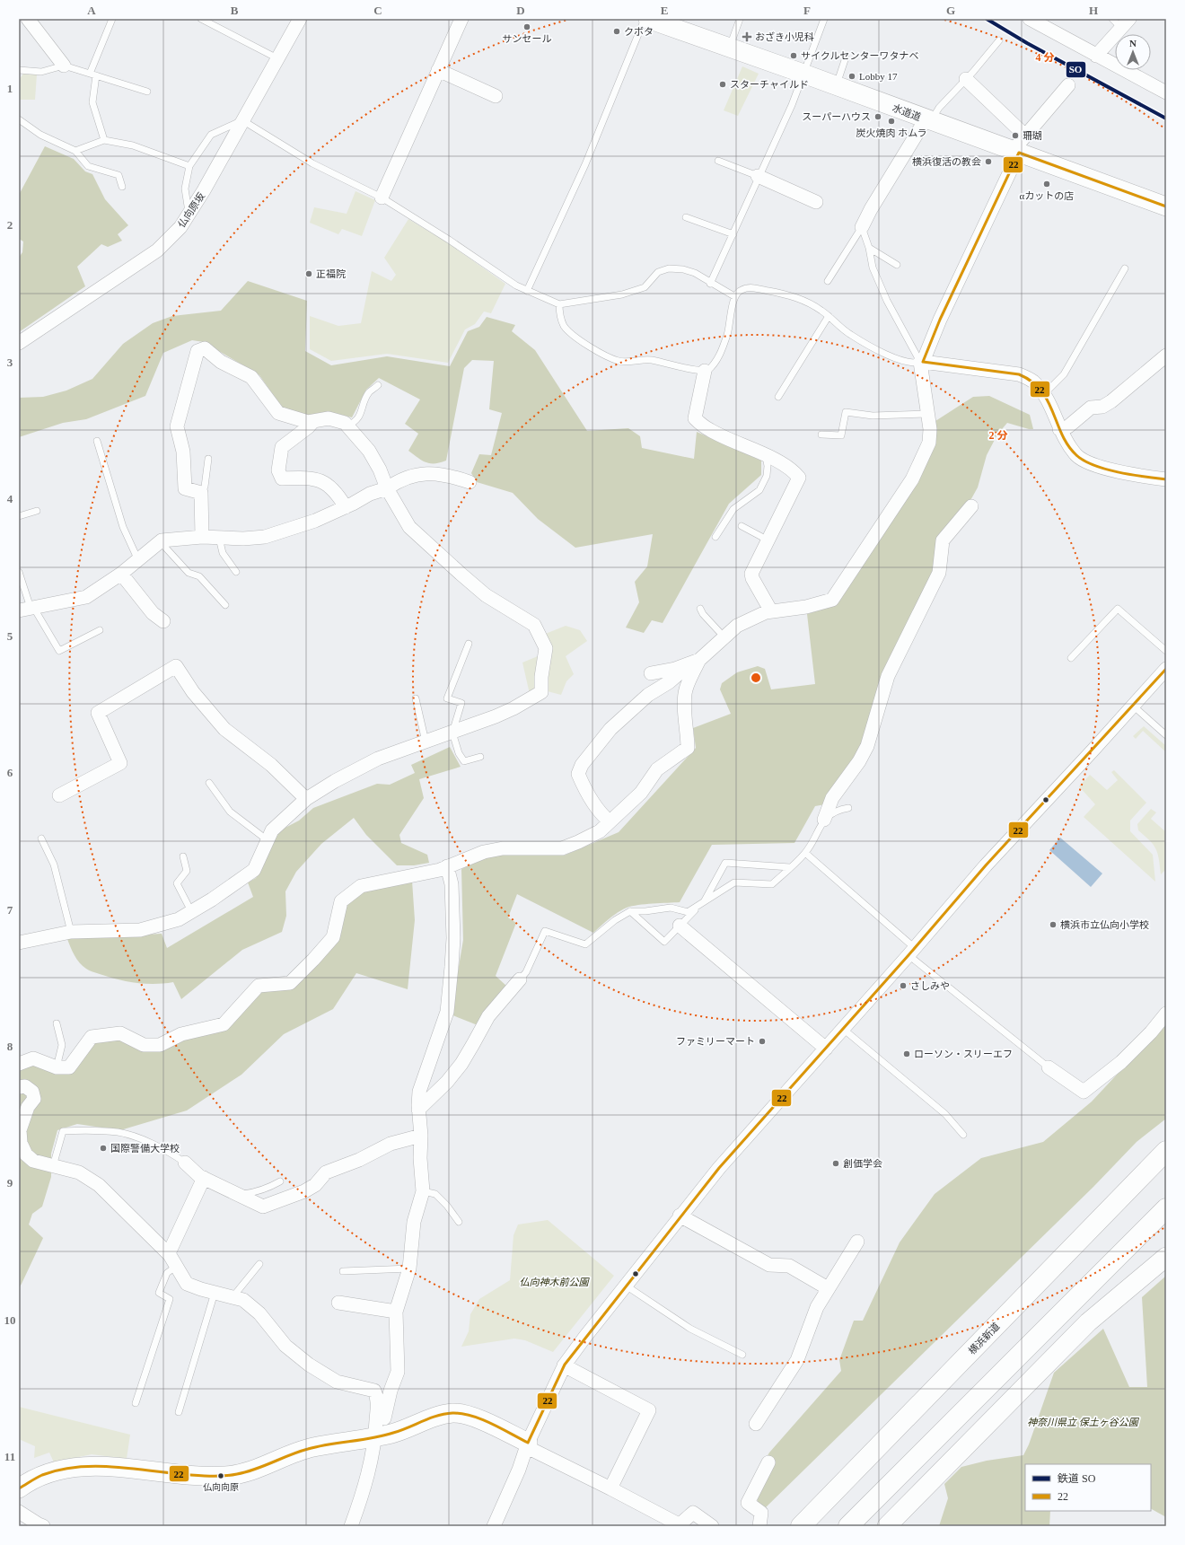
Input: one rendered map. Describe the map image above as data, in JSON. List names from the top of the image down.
{
  "streets": {
    "highway": ["横浜新道"],
    "street": ["水道道", "仏向原坂"]
  },
  "parks": ["仏向神木前公園", "神奈川県立 保土ヶ谷公園"],
  "places": {
    "other": [
      "サンセール",
      "クボタ",
      "サイクルセンターワタナベ",
      "Lobby 17",
      "スターチャイルド",
      "スーパーハウス",
      "炭火焼肉 ホムラ",
      "珊瑚",
      "横浜復活の教会",
      "αカットの店",
      "正福院",
      "横浜市立仏向小学校",
      "さしみや",
      "ファミリーマート",
      "ローソン・スリーエフ",
      "国際警備大学校",
      "創価学会",
      "仏向向原"
    ],
    "health": ["おざき小児科"]
  },
  "lines": ["rail line SO", "transit line 22"],
  "legend": ["鉄道 SO", "22"],
  "north": "top",
  "grid": {
    "columns": [
      "A",
      "B",
      "C",
      "D",
      "E",
      "F",
      "G",
      "H"
    ],
    "rows": [
      "1",
      "2",
      "3",
      "4",
      "5",
      "6",
      "7",
      "8",
      "9",
      "10",
      "11"
    ]
  },
  "rings": ["4 分", "2 分"]
}
